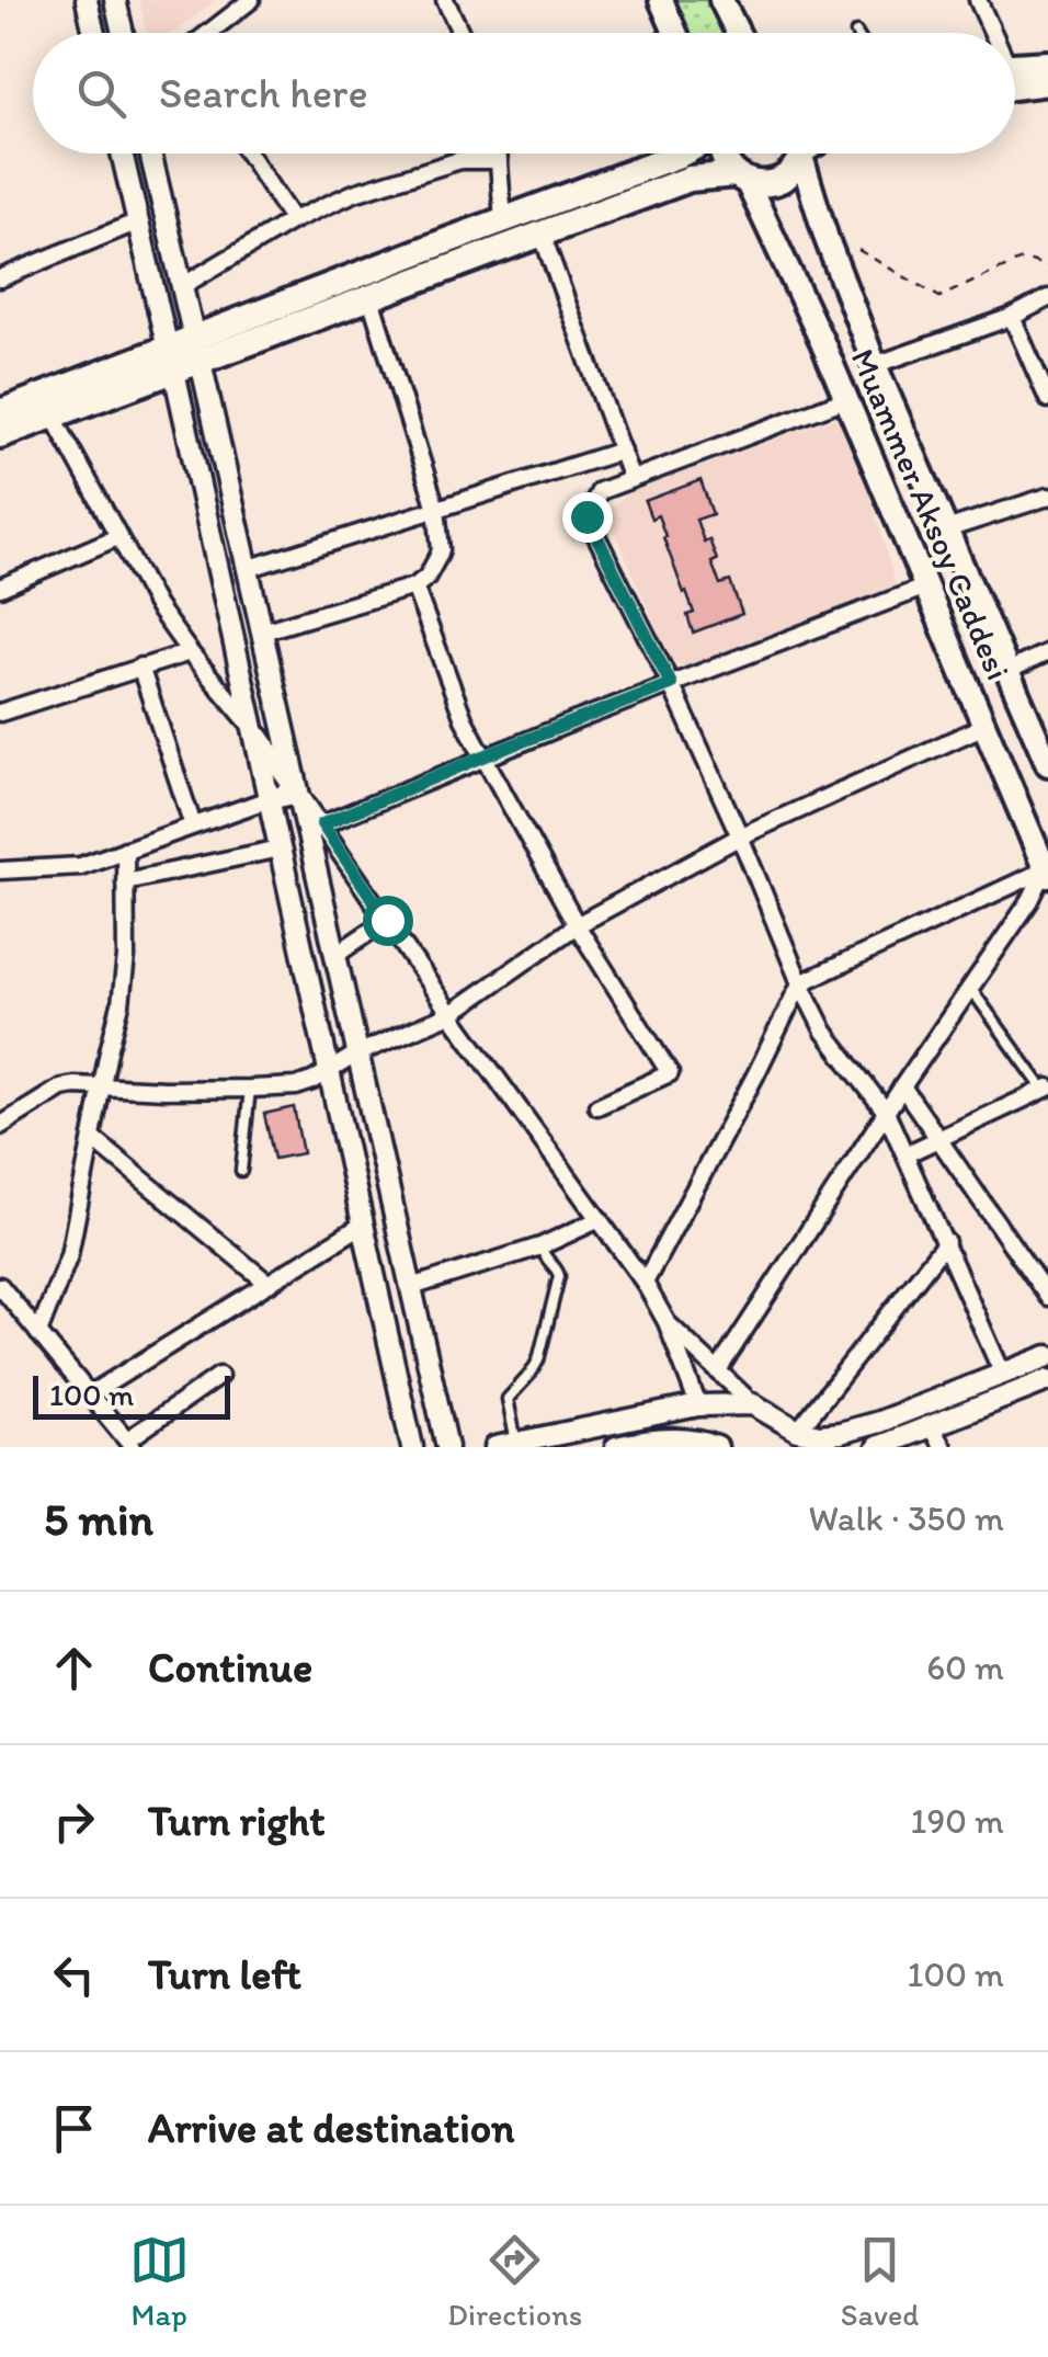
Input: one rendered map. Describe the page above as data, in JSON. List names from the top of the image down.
{
  "streets": {
    "main road": ["Muammer Aksoy Caddesi"]
  },
  "scale_bar": "100 m",
  "page": {
    "search": "Search here",
    "scale": "100 m",
    "heading": ["5 min", "Walk · 350 m"],
    "list": [
      ["Continue", "60 m"],
      ["Turn right", "190 m"],
      ["Turn left", "100 m"],
      "Arrive at destination"
    ],
    "nav": ["Map", "Directions", "Saved"]
  }
}
